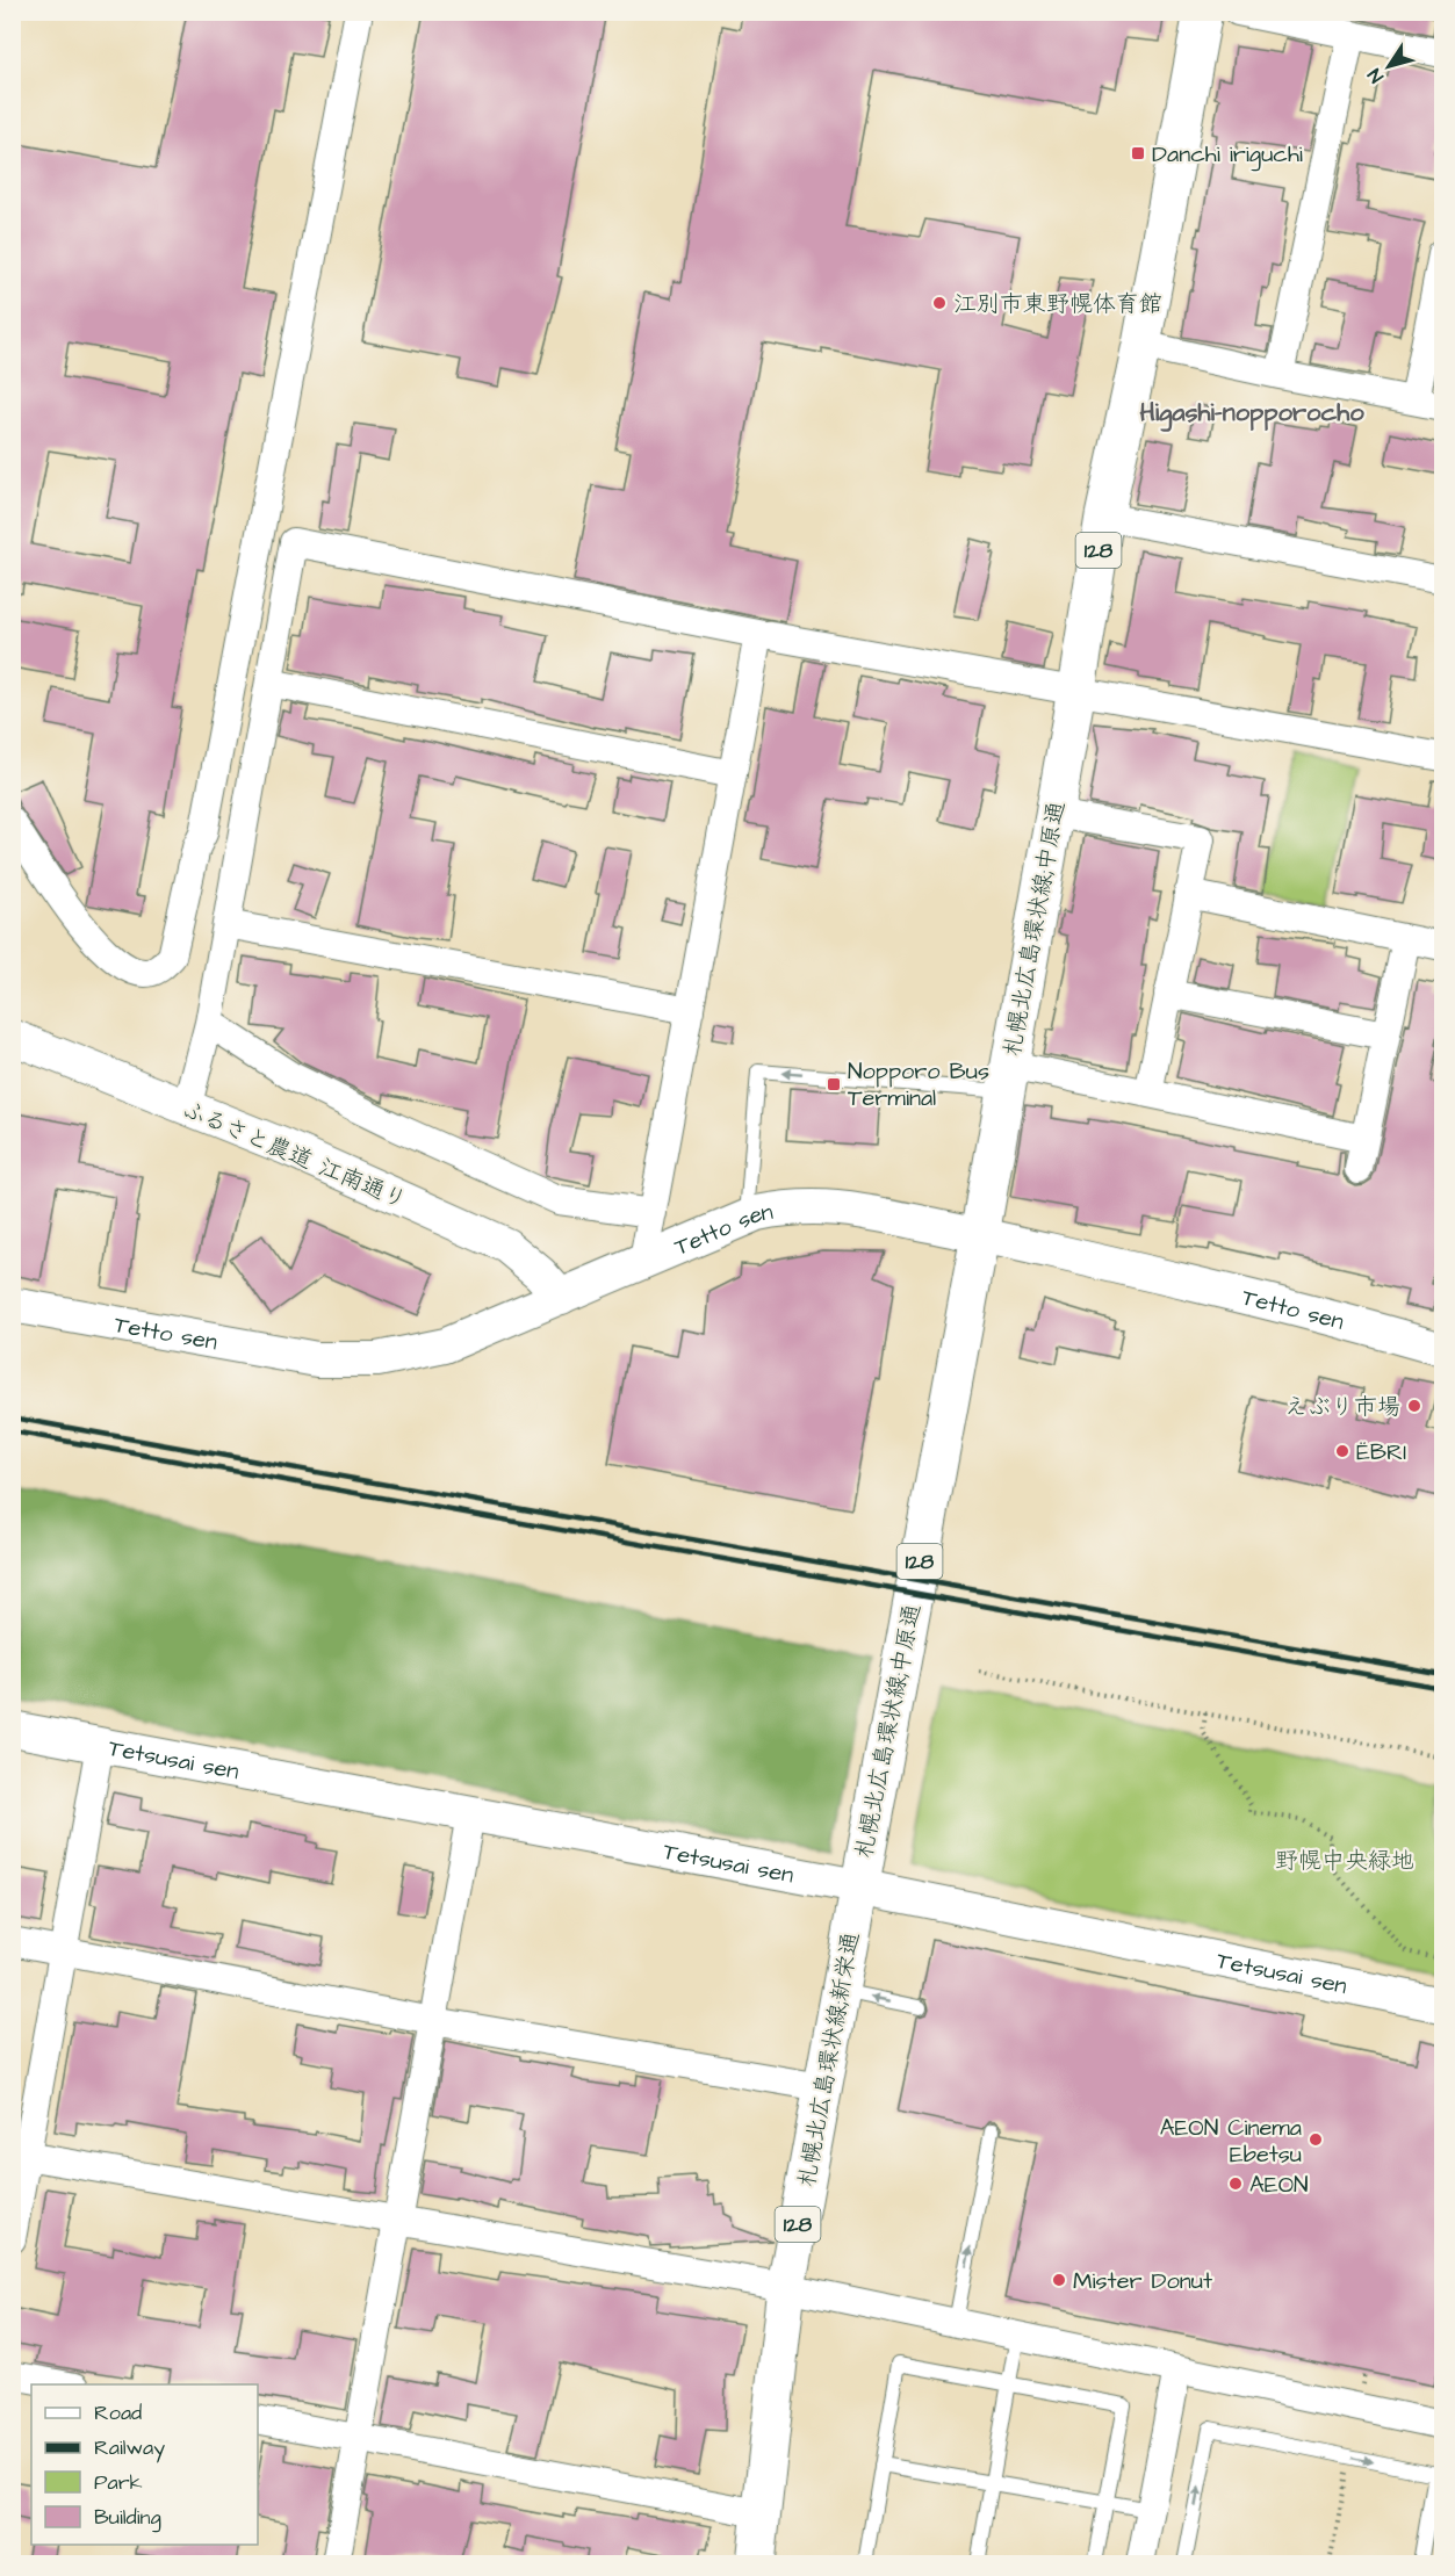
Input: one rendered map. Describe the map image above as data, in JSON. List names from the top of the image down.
{
  "streets": {
    "main road": ["128", "札幌北広島環状線;中原通", "札幌北広島環状線;新栄通"],
    "street": ["ふるさと農道 江南通り", "Tetto sen", "Tetsusai sen"]
  },
  "crossings": [
    ["札幌北広島環状線;中原通", "Tetto sen"],
    ["札幌北広島環状線;中原通", "Tetsusai sen"],
    ["札幌北広島環状線;中原通", "札幌北広島環状線;新栄通"],
    ["ふるさと農道 江南通り", "Tetto sen"],
    ["Tetsusai sen", "札幌北広島環状線;新栄通"]
  ],
  "districts": ["Higashi-nopporocho"],
  "parks": ["野幌中央緑地"],
  "places": {
    "transit": ["Danchi iriguchi", "Nopporo Bus Terminal"],
    "other": [
      "江別市東野幌体育館",
      "えぶり市場",
      "ËBRI",
      "AEON Cinema Ebetsu",
      "AEON",
      "Mister Donut"
    ]
  },
  "legend": [
    "Road",
    "Railway",
    "Park",
    "Building"
  ],
  "north": "bottom left"
}
